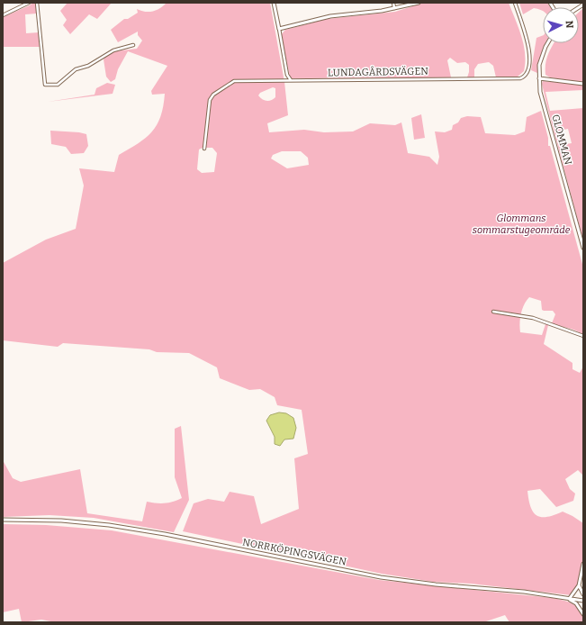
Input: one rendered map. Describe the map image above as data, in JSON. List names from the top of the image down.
{
  "streets": {
    "main road": ["GLOMMAN", "NORRKÖPINGSVÄGEN"],
    "street": ["LUNDAGÅRDSVÄGEN"]
  },
  "parks": ["Glommans sommarstugeområde"],
  "north": "right"
}
